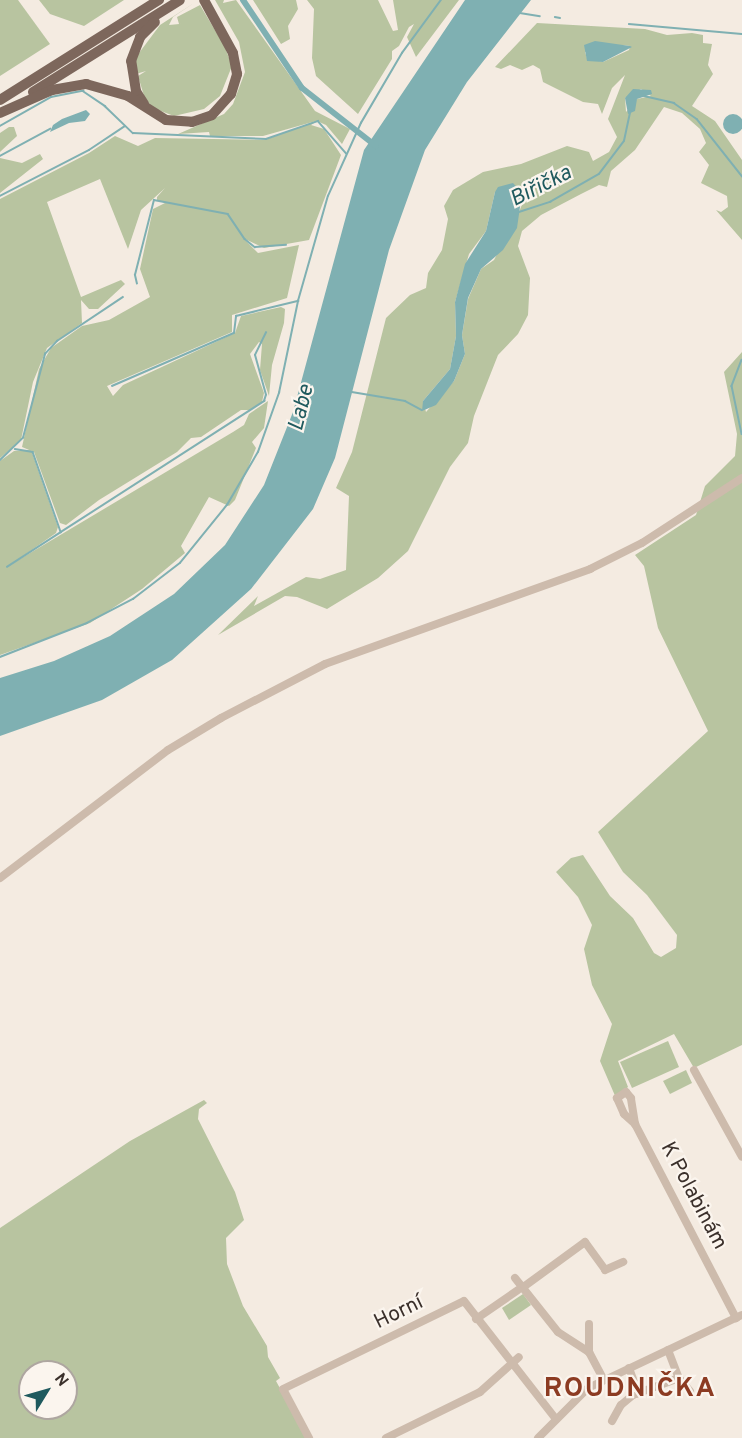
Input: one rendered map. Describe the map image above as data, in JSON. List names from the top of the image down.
{
  "streets": {
    "street": ["K Polabinám", "Horní"]
  },
  "districts": ["ROUDNIČKA"],
  "water": ["Biřička", "Labe"],
  "north": "top right"
}
